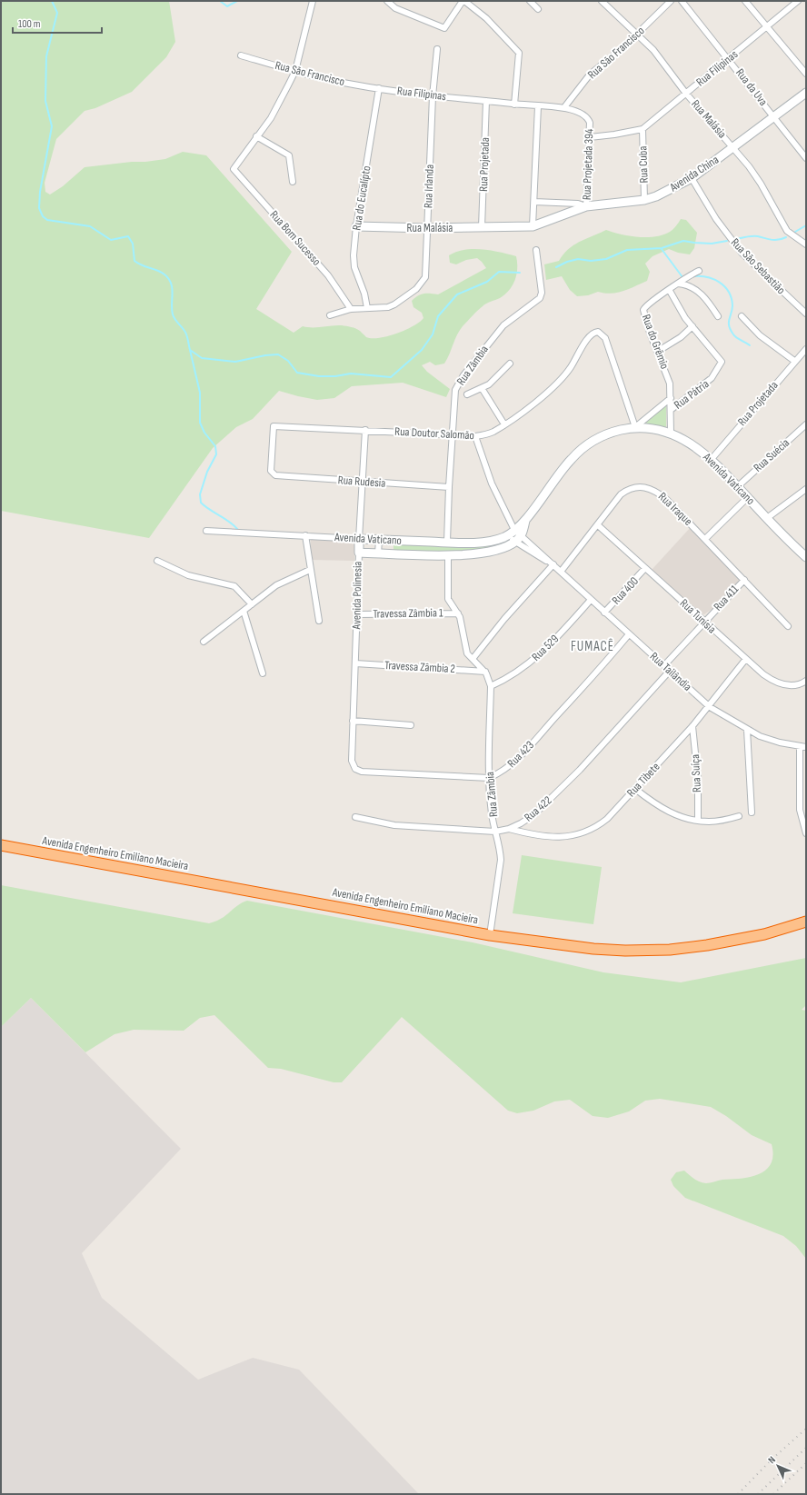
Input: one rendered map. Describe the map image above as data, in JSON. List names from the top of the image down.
{
  "streets": {
    "highway": ["Avenida Engenheiro Emiliano Macieira"],
    "street": [
      "Rua São Francisco",
      "Rua Filipinas",
      "Rua da Uva",
      "Rua Malásia",
      "Rua Projetada",
      "Rua Projetada 394",
      "Rua Cuba",
      "Avenida China",
      "Rua Irlanda",
      "Rua do Eucalípto",
      "Rua Bom Sucesso",
      "Rua São Sebastião",
      "Rua do Grêmio",
      "Rua Zâmbia",
      "Rua Pátria",
      "Rua Doutor Salomão",
      "Rua Suécia",
      "Avenida Vaticano",
      "Rua Rudesia",
      "Rua Iraque",
      "Rua 400",
      "Avenida Polinesia",
      "Rua 411",
      "Travessa Zâmbia 1",
      "Rua Tunísia",
      "Rua 529",
      "Travessa Zâmbia 2",
      "Rua Tailândia",
      "Rua 423",
      "Rua Suíça",
      "Rua Tibete",
      "Rua 422"
    ]
  },
  "crossings": [
    ["Rua São Francisco", "Rua Filipinas"],
    ["Rua São Francisco", "Rua Malásia"],
    ["Rua São Francisco", "Rua do Eucalípto"],
    ["Rua Filipinas", "Rua da Uva"],
    ["Rua Filipinas", "Rua Malásia"],
    ["Rua Filipinas", "Rua Projetada"],
    ["Rua Filipinas", "Rua Projetada 394"],
    ["Rua Filipinas", "Rua Cuba"],
    ["Rua Filipinas", "Rua Irlanda"],
    ["Rua Filipinas", "Rua do Eucalípto"],
    ["Rua da Uva", "Avenida China"],
    ["Rua Malásia", "Rua Projetada"],
    ["Rua Malásia", "Rua Projetada 394"],
    ["Rua Malásia", "Avenida China"],
    ["Rua Malásia", "Rua Irlanda"],
    ["Rua Malásia", "Rua do Eucalípto"],
    ["Rua Projetada", "Avenida Vaticano"],
    ["Rua Projetada 394", "Avenida China"],
    ["Rua Cuba", "Avenida China"],
    ["Avenida China", "Rua São Sebastião"],
    ["Rua Irlanda", "Rua do Eucalípto"],
    ["Rua do Grêmio", "Rua Pátria"],
    ["Rua do Grêmio", "Avenida Vaticano"],
    ["Rua Zâmbia", "Rua Doutor Salomão"],
    ["Rua Zâmbia", "Avenida Vaticano"],
    ["Rua Zâmbia", "Rua Rudesia"],
    ["Rua Zâmbia", "Travessa Zâmbia 1"],
    ["Rua Zâmbia", "Rua 529"],
    ["Rua Zâmbia", "Travessa Zâmbia 2"],
    ["Rua Zâmbia", "Rua 423"],
    ["Rua Zâmbia", "Rua 422"],
    ["Rua Zâmbia", "Avenida Engenheiro Emiliano Macieira"],
    ["Rua Doutor Salomão", "Avenida Vaticano"],
    ["Rua Doutor Salomão", "Rua Rudesia"],
    ["Rua Doutor Salomão", "Avenida Polinesia"],
    ["Rua Suécia", "Avenida Vaticano"],
    ["Avenida Vaticano", "Avenida Polinesia"],
    ["Avenida Vaticano", "Rua Tailândia"],
    ["Rua Rudesia", "Avenida Polinesia"],
    ["Rua Iraque", "Rua 411"],
    ["Rua Iraque", "Rua Tunísia"],
    ["Rua Iraque", "Rua Tailândia"],
    ["Rua 400", "Rua Tunísia"],
    ["Rua 400", "Rua Tailândia"],
    ["Avenida Polinesia", "Travessa Zâmbia 1"],
    ["Avenida Polinesia", "Travessa Zâmbia 2"],
    ["Avenida Polinesia", "Rua 423"],
    ["Rua 411", "Rua Tunísia"],
    ["Rua 411", "Rua Tailândia"],
    ["Rua Tunísia", "Rua Tibete"],
    ["Rua 529", "Rua Tailândia"],
    ["Rua Tailândia", "Rua 423"],
    ["Rua Tailândia", "Rua Tibete"],
    ["Rua Tailândia", "Rua 422"],
    ["Rua Suíça", "Rua Tibete"],
    ["Rua Tibete", "Rua 422"]
  ],
  "districts": ["FUMACÊ"],
  "scale_bar": "100 m",
  "north": "top left"
}
